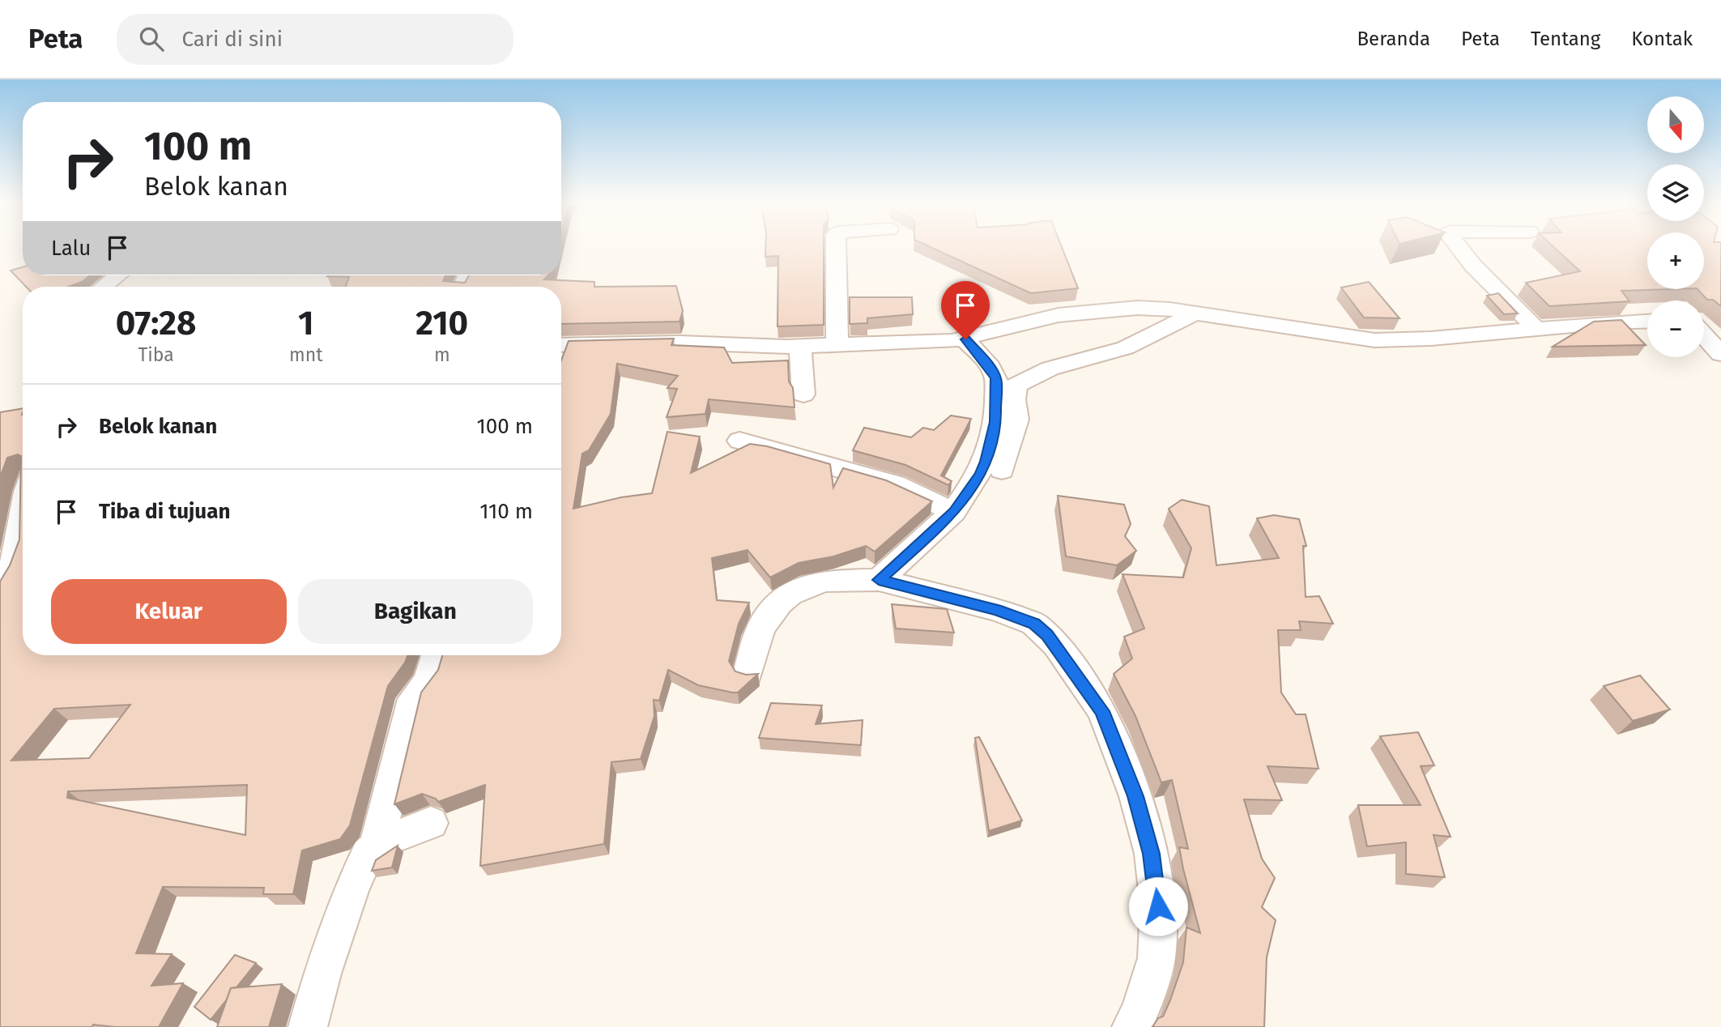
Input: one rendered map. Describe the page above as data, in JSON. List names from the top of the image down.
{
  "north": "bottom",
  "page": {
    "header": "Peta",
    "search": "Cari di sini",
    "nav": [
      "Beranda",
      "Peta",
      "Tentang",
      "Kontak"
    ],
    "map_buttons": ["+", "−"],
    "turn": ["100 m", "Belok kanan"],
    "then": "Lalu",
    "eta": [
      "07:28",
      "Tiba",
      "1",
      "mnt",
      "210",
      "m"
    ],
    "list": [
      {
        "name": "Belok kanan",
        "value": "100 m"
      },
      {
        "name": "Tiba di tujuan",
        "value": "110 m"
      }
    ],
    "buttons": ["Keluar", "Bagikan"]
  }
}
